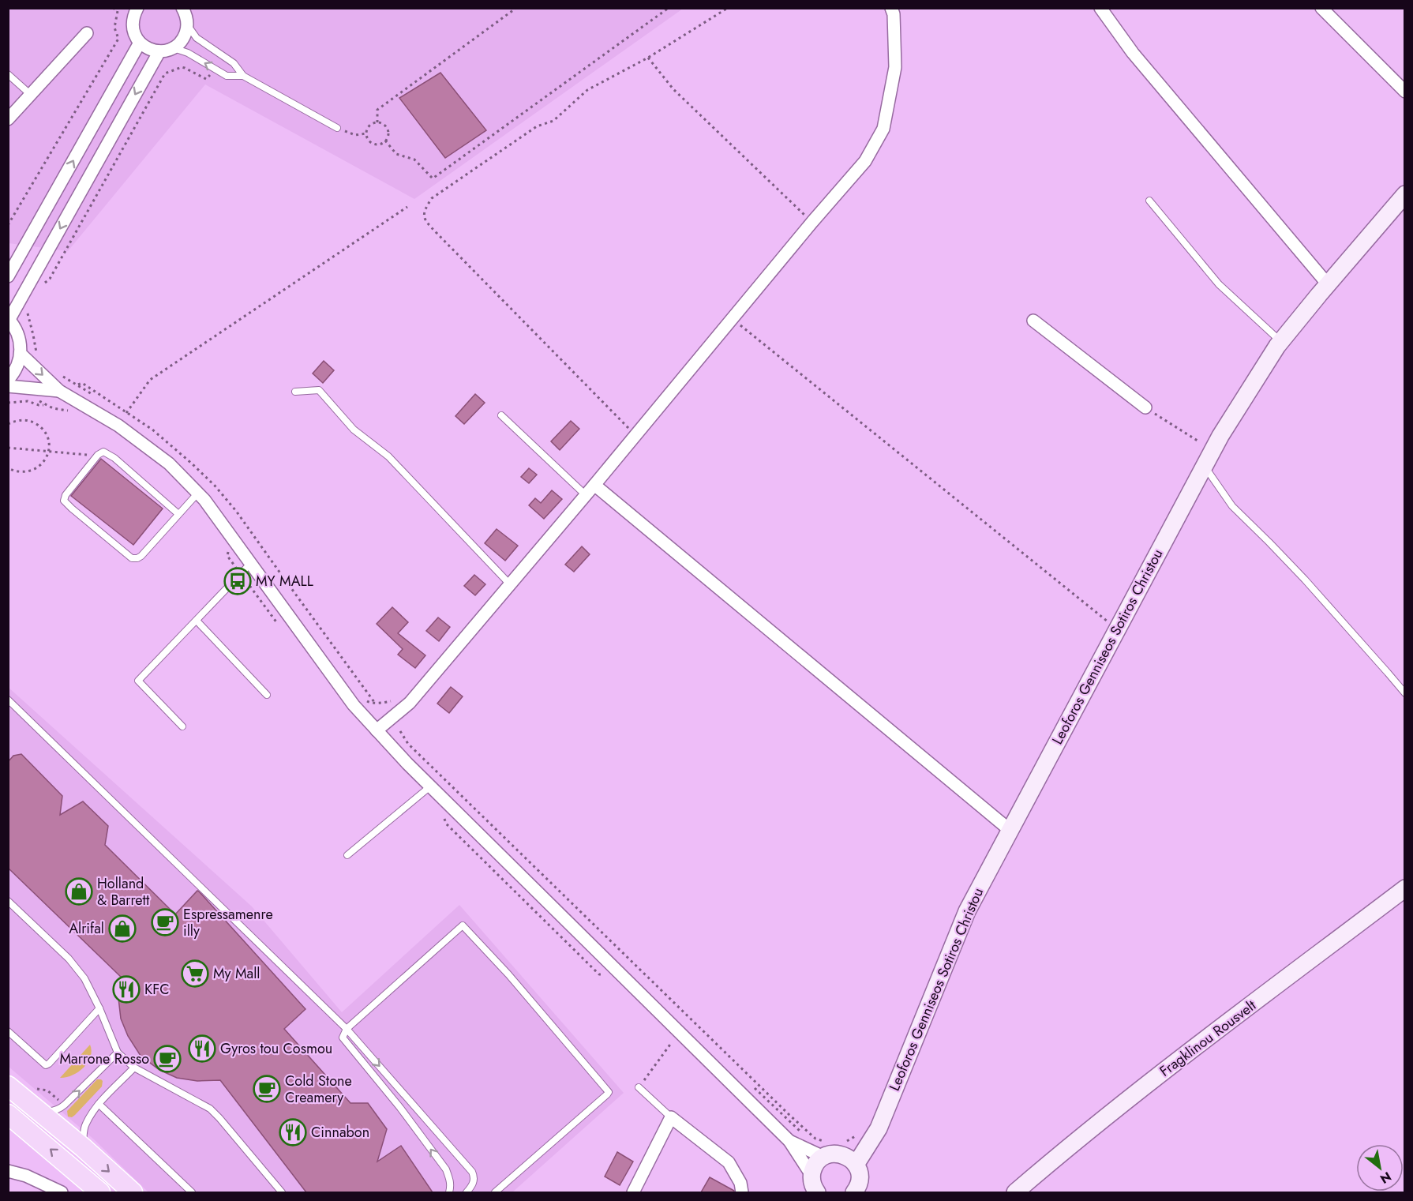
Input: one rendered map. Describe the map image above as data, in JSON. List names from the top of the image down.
{
  "streets": {
    "main road": ["Leoforos Genniseos Sotiros Christou", "Fragklinou Rousvelt"]
  },
  "places": {
    "bus stop": ["MY MALL"],
    "shop": ["Holland & Barrett", "Alrifal"],
    "cafe": ["Espressamenre illy", "Marrone Rosso", "Cold Stone Creamery"],
    "supermarket": ["My Mall"],
    "restaurant": ["KFC", "Gyros tou Cosmou", "Cinnabon"]
  },
  "north": "bottom right"
}
